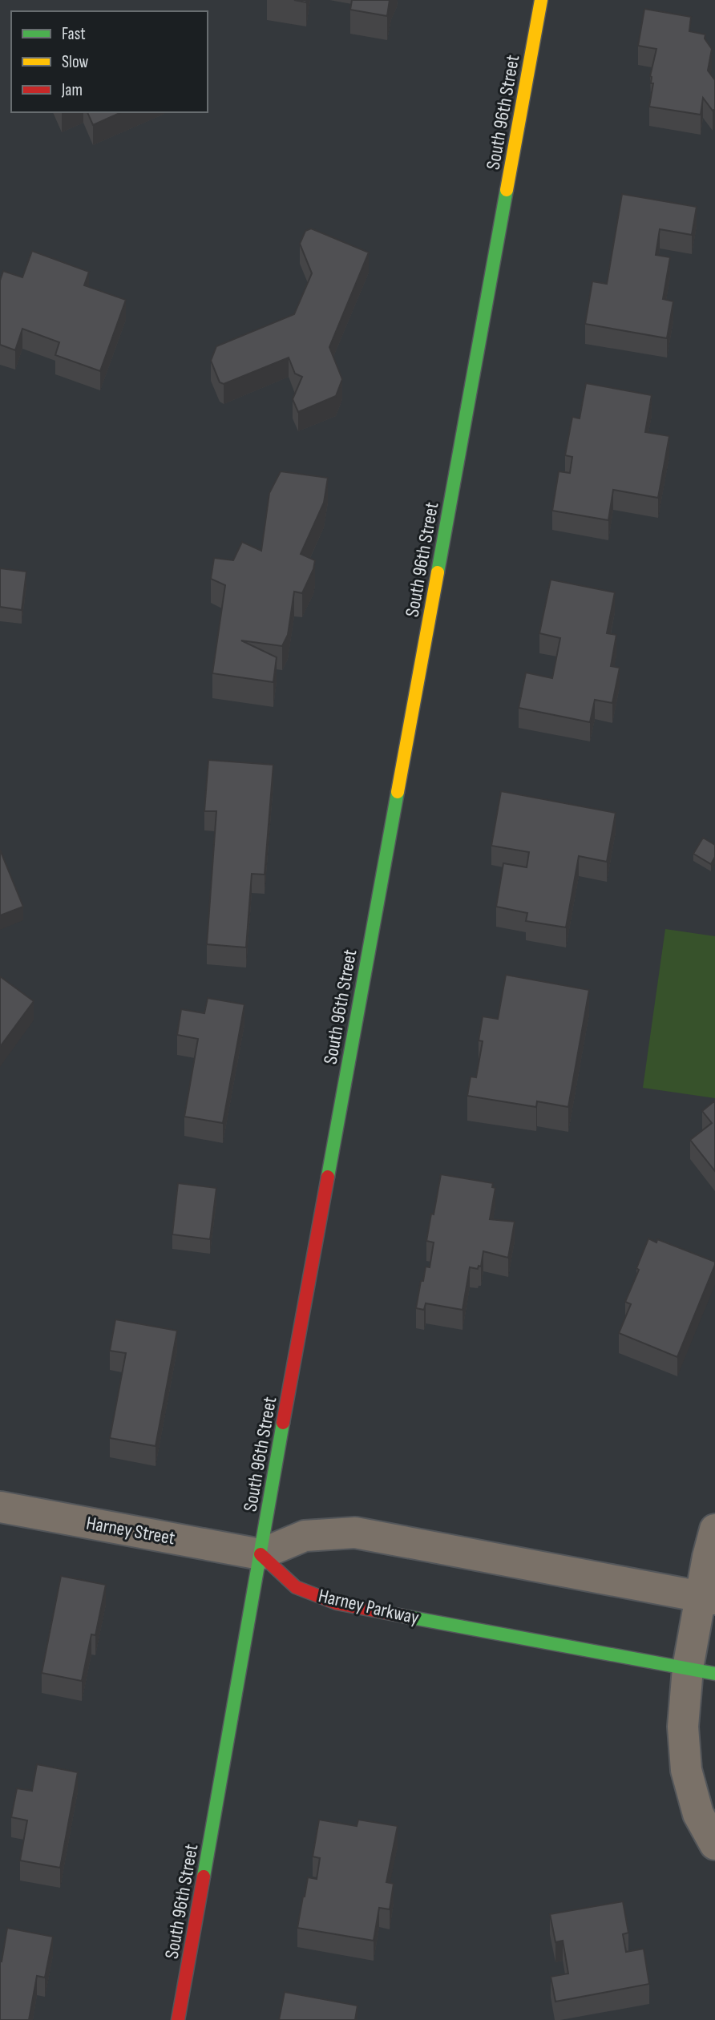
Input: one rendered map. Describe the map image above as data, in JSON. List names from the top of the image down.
{
  "streets": {
    "street": ["South 96th Street", "Harney Street", "Harney Parkway"]
  },
  "crossings": [
    ["South 96th Street", "Harney Street"],
    ["South 96th Street", "Harney Parkway"],
    ["Harney Street", "Harney Parkway"]
  ],
  "legend": ["Fast", "Slow", "Jam"]
}
